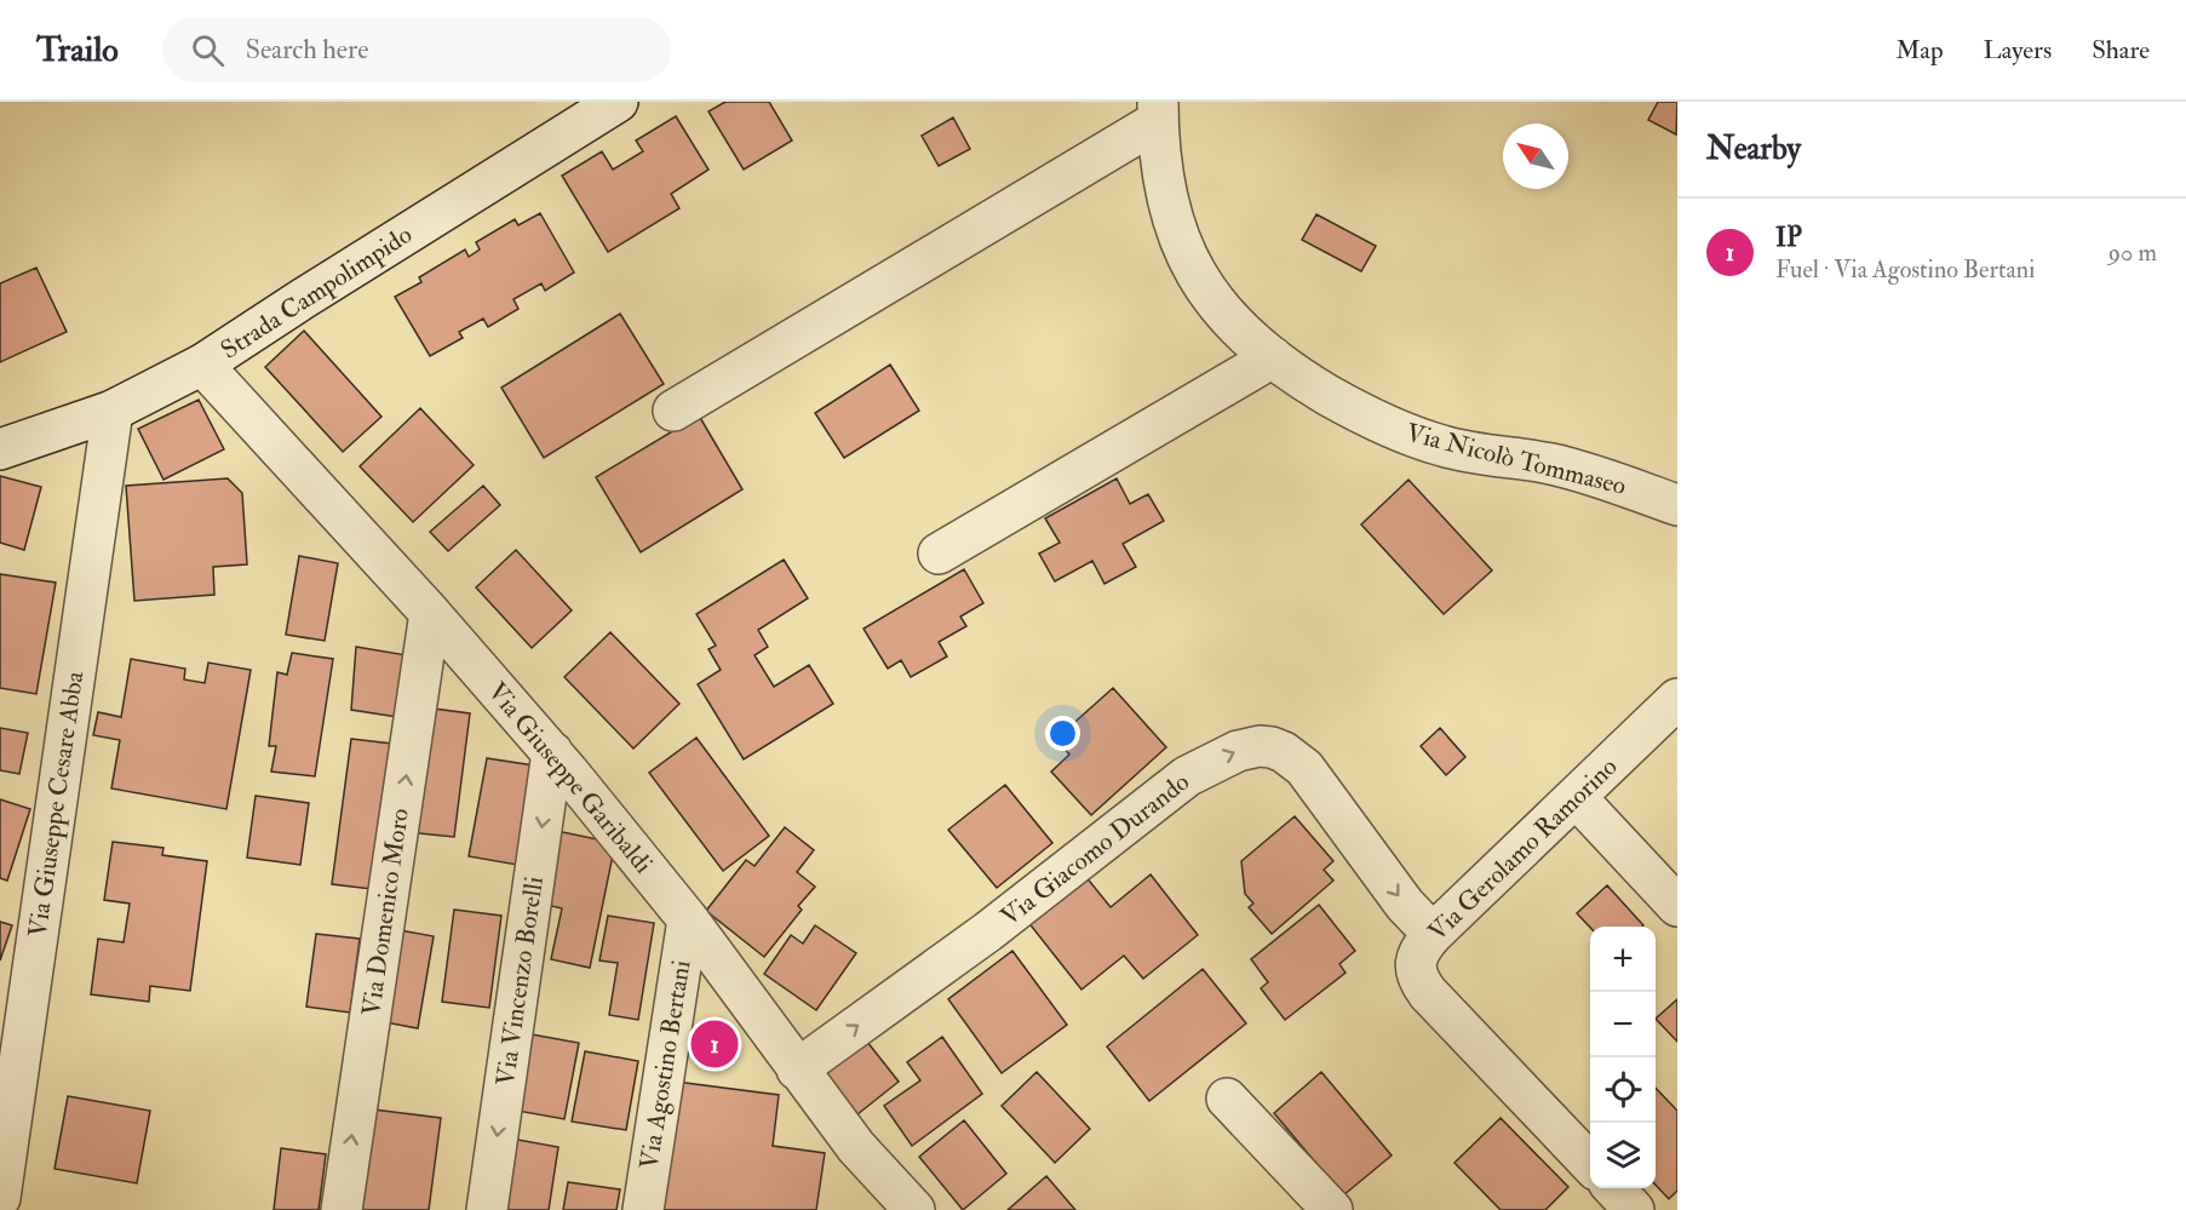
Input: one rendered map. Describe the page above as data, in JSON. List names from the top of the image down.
{
  "streets": {
    "street": [
      "Strada Campolimpido",
      "Via Nicolò Tommaseo",
      "Via Giuseppe Garibaldi",
      "Via Giuseppe Cesare Abba",
      "Via Giacomo Durando",
      "Via Gerolamo Ramorino",
      "Via Domenico Moro",
      "Via Vincenzo Borelli",
      "Via Agostino Bertani"
    ]
  },
  "crossings": [
    ["Strada Campolimpido", "Via Giuseppe Garibaldi"],
    ["Strada Campolimpido", "Via Giuseppe Cesare Abba"],
    ["Via Giuseppe Garibaldi", "Via Giacomo Durando"],
    ["Via Giuseppe Garibaldi", "Via Domenico Moro"],
    ["Via Giuseppe Garibaldi", "Via Vincenzo Borelli"],
    ["Via Giuseppe Garibaldi", "Via Agostino Bertani"],
    ["Via Giacomo Durando", "Via Gerolamo Ramorino"]
  ],
  "one_way": ["Via Domenico Moro", "Via Vincenzo Borelli"],
  "north": "top left",
  "page": {
    "header": "Trailo",
    "search": "Search here",
    "nav": ["Map", "Layers", "Share"],
    "heading": "Nearby",
    "list": [
      {
        "mark": "1",
        "name": "IP",
        "note": "Fuel · Via Agostino Bertani",
        "value": "90 m"
      }
    ],
    "map_buttons": ["+", "−"],
    "pins": "1"
  }
}
